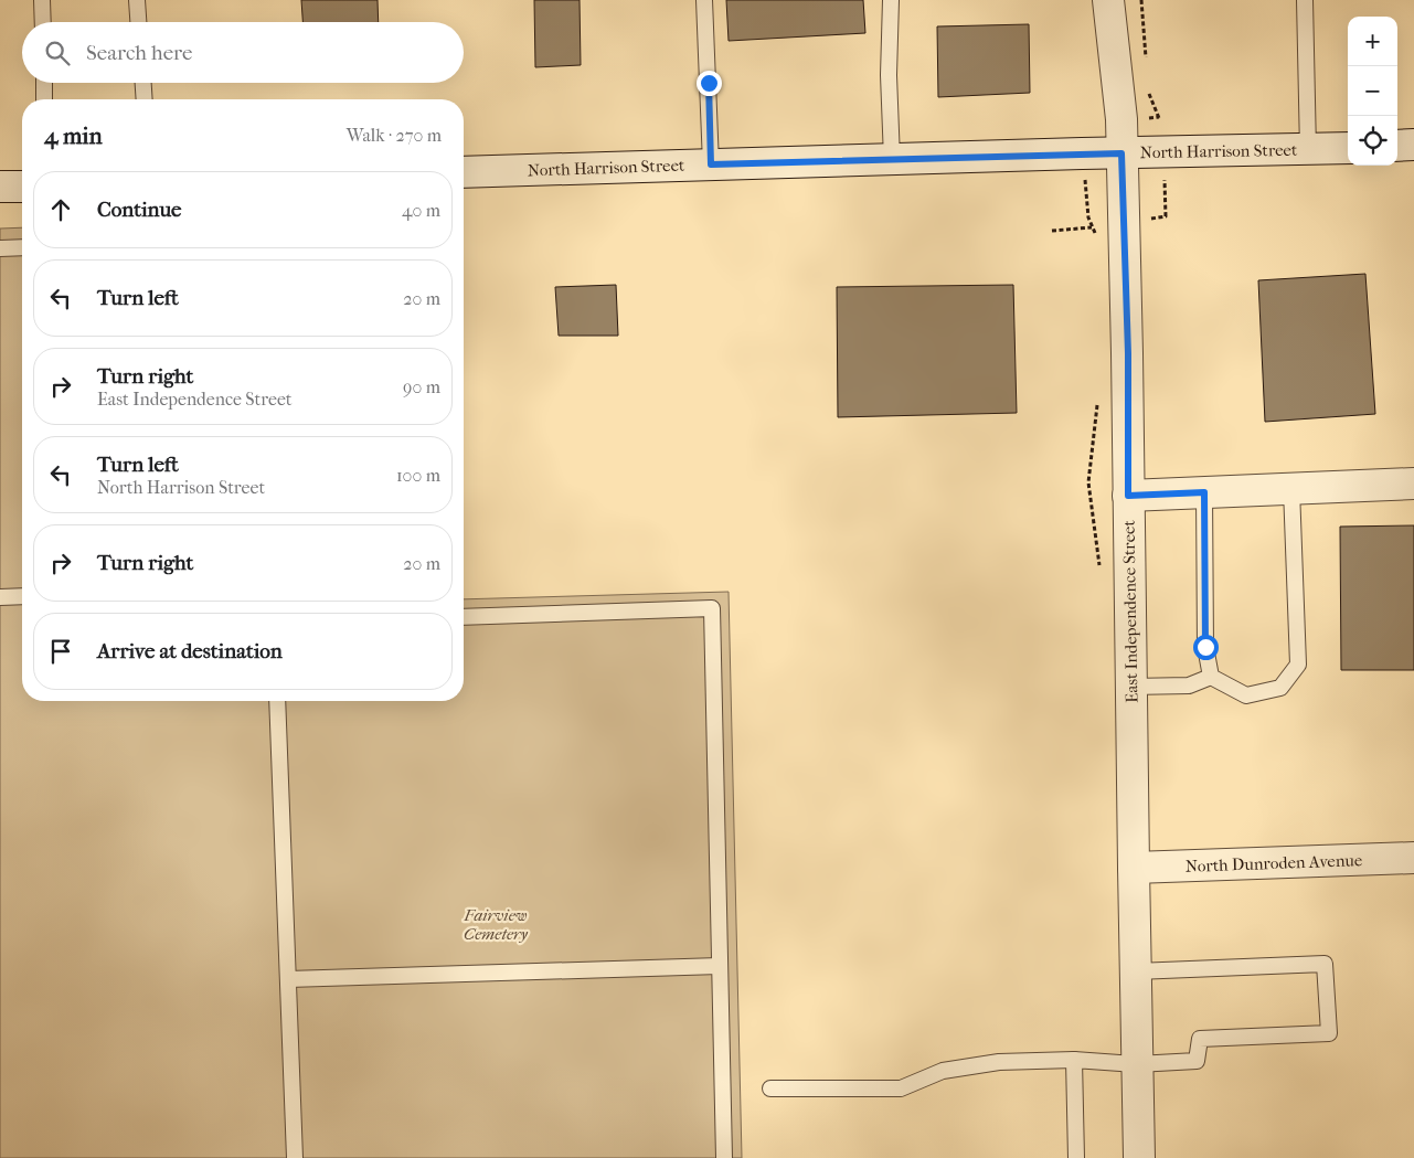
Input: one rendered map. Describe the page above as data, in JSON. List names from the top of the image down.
{
  "streets": {
    "street": ["North Harrison Street", "East Independence Street", "North Dunroden Avenue"]
  },
  "crossings": [
    ["North Harrison Street", "East Independence Street"],
    ["East Independence Street", "North Dunroden Avenue"]
  ],
  "parks": ["Fairview Cemetery"],
  "page": {
    "map_buttons": ["+", "−"],
    "search": "Search here",
    "heading": ["4 min", "Walk · 270 m"],
    "list": [
      ["Continue", "40 m"],
      ["Turn left", "20 m"],
      ["Turn right", "East Independence Street", "90 m"],
      ["Turn left", "North Harrison Street", "100 m"],
      ["Turn right", "20 m"],
      "Arrive at destination"
    ]
  }
}
